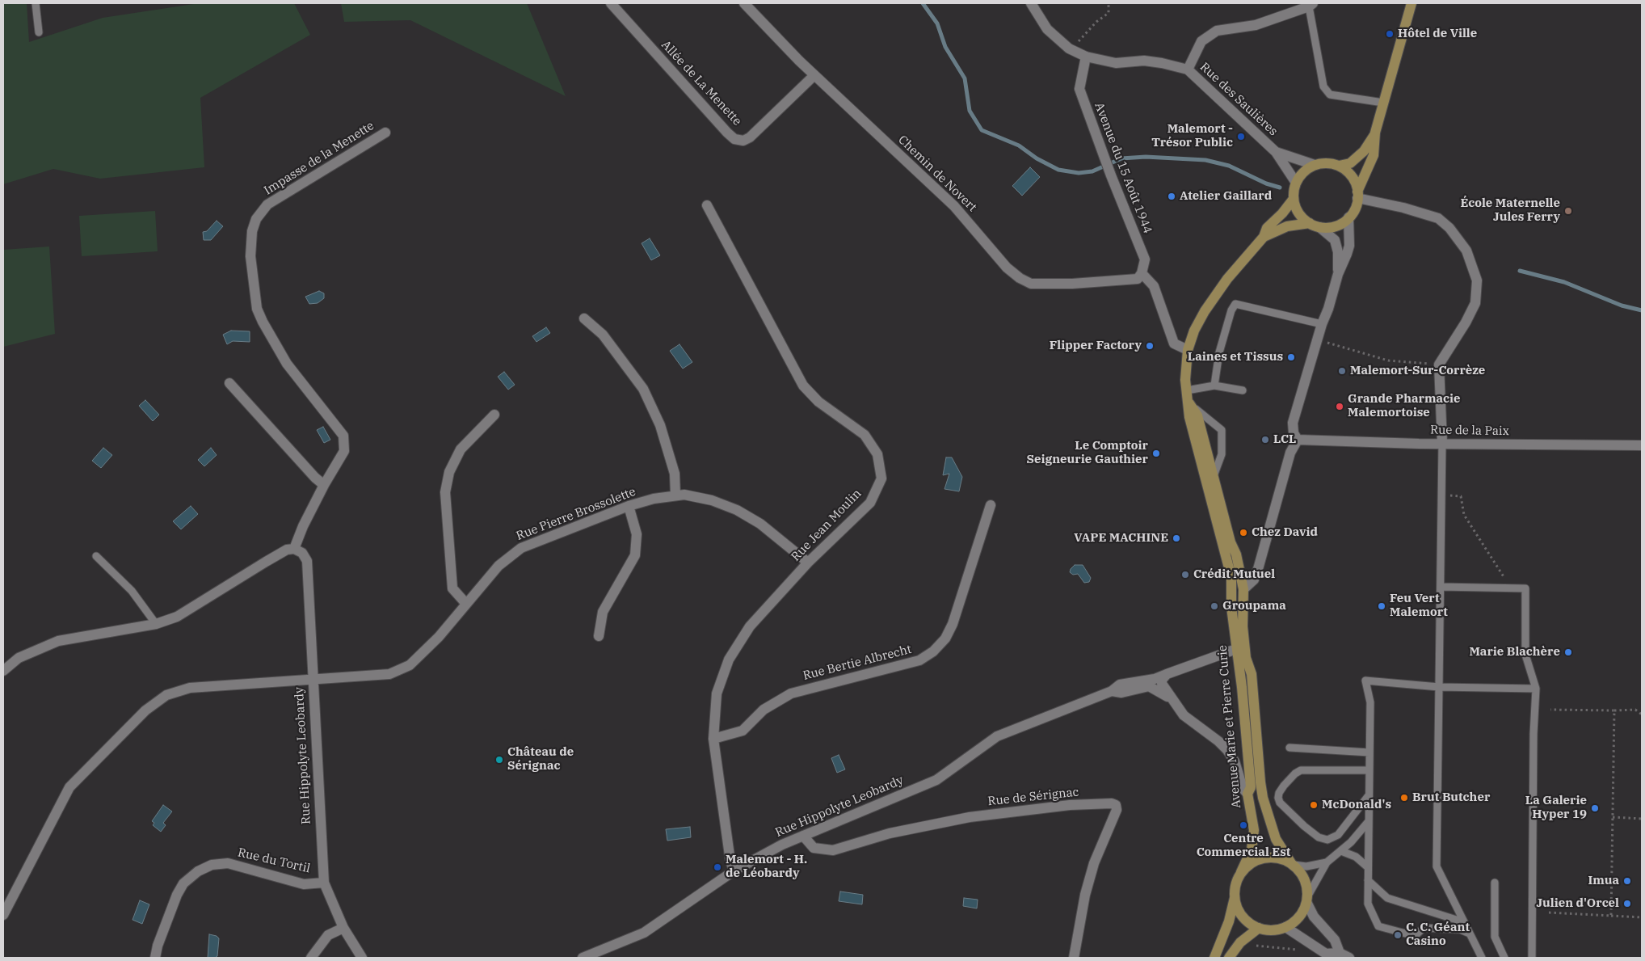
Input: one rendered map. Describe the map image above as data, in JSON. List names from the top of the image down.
{
  "streets": {
    "main road": ["Avenue Marie et Pierre Curie"],
    "street": [
      "Allée de La Menette",
      "Rue des Saulières",
      "Impasse de la Menette",
      "Avenue du 15 Août 1944",
      "Chemin de Novert",
      "Rue de la Paix",
      "Rue Pierre Brossolette",
      "Rue Jean Moulin",
      "Rue Bertie Albrecht",
      "Rue Hippolyte Leobardy",
      "Rue de Sérignac",
      "Rue du Tortil"
    ]
  },
  "crossings": [
    ["Allée de La Menette", "Chemin de Novert"],
    ["Rue des Saulières", "Avenue du 15 Août 1944"],
    ["Impasse de la Menette", "Rue Hippolyte Leobardy"],
    ["Avenue du 15 Août 1944", "Chemin de Novert"],
    ["Rue Pierre Brossolette", "Rue Jean Moulin"],
    ["Rue Pierre Brossolette", "Rue Hippolyte Leobardy"],
    ["Rue Jean Moulin", "Rue Bertie Albrecht"],
    ["Rue Jean Moulin", "Rue Hippolyte Leobardy"],
    ["Avenue Marie et Pierre Curie", "Rue Hippolyte Leobardy"],
    ["Rue Hippolyte Leobardy", "Rue de Sérignac"],
    ["Rue Hippolyte Leobardy", "Rue du Tortil"]
  ],
  "places": [
    "Hôtel de Ville",
    "Malemort - Trésor Public",
    "Atelier Gaillard",
    "École Maternelle Jules Ferry",
    "Flipper Factory",
    "Laines et Tissus",
    "Malemort-Sur-Corrèze",
    "Grande Pharmacie Malemortoise",
    "LCL",
    "Le Comptoir Seigneurie Gauthier",
    "Chez David",
    "VAPE MACHINE",
    "Crédit Mutuel",
    "Groupama",
    "Feu Vert Malemort",
    "Marie Blachère",
    "Château de Sérignac",
    "Brut Butcher",
    "McDonald's",
    "La Galerie Hyper 19",
    "Centre Commercial Est",
    "Malemort - H. de Léobardy",
    "Imua",
    "Julien d'Orcel",
    "C. C. Géant Casino"
  ]
}
